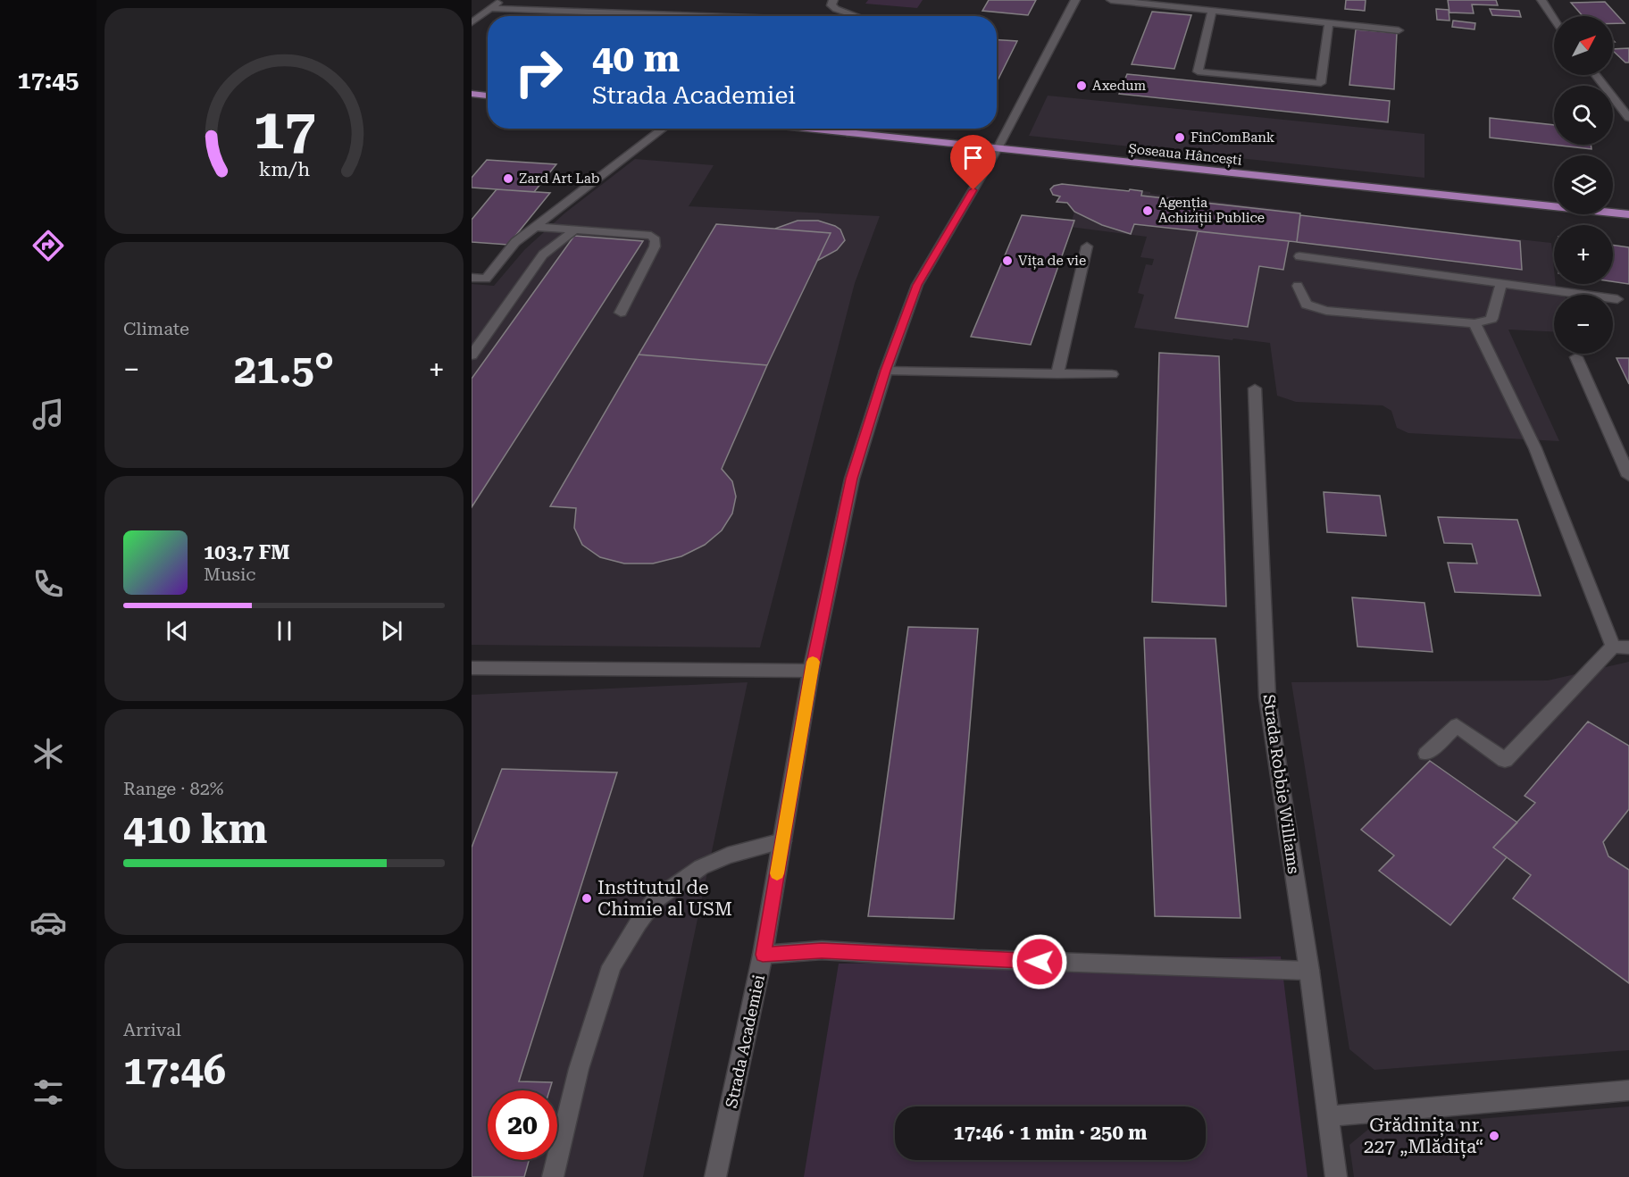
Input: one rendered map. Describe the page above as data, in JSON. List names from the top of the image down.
{
  "streets": {
    "main road": ["Șoseaua Hâncești"],
    "street": ["Strada Robbie Williams", "Strada Academiei"]
  },
  "crossings": [
    ["Șoseaua Hâncești", "Strada Academiei"]
  ],
  "places": [
    "Axedum",
    "FinComBank",
    "Zard Art Lab",
    "Agenția Achiziții Publice",
    "Vița de vie",
    "Institutul de Chimie al USM",
    "Grădinița nr. 227 „Mlădița“"
  ],
  "north": "top right",
  "page": {
    "tabs": "17:45",
    "map_buttons": ["+", "−"],
    "turn": ["40 m", "Strada Academiei"],
    "tile": [
      "Climate",
      ["Range · 82%", "410 km"],
      ["Arrival", "17:46"]
    ],
    "heat": ["−", "21.5°", "+"],
    "song": ["103.7 FM", "Music"],
    "limit": "20",
    "trip": "17:46 · 1 min · 250 m",
    "gauge": ["17", "km/h"]
  }
}
